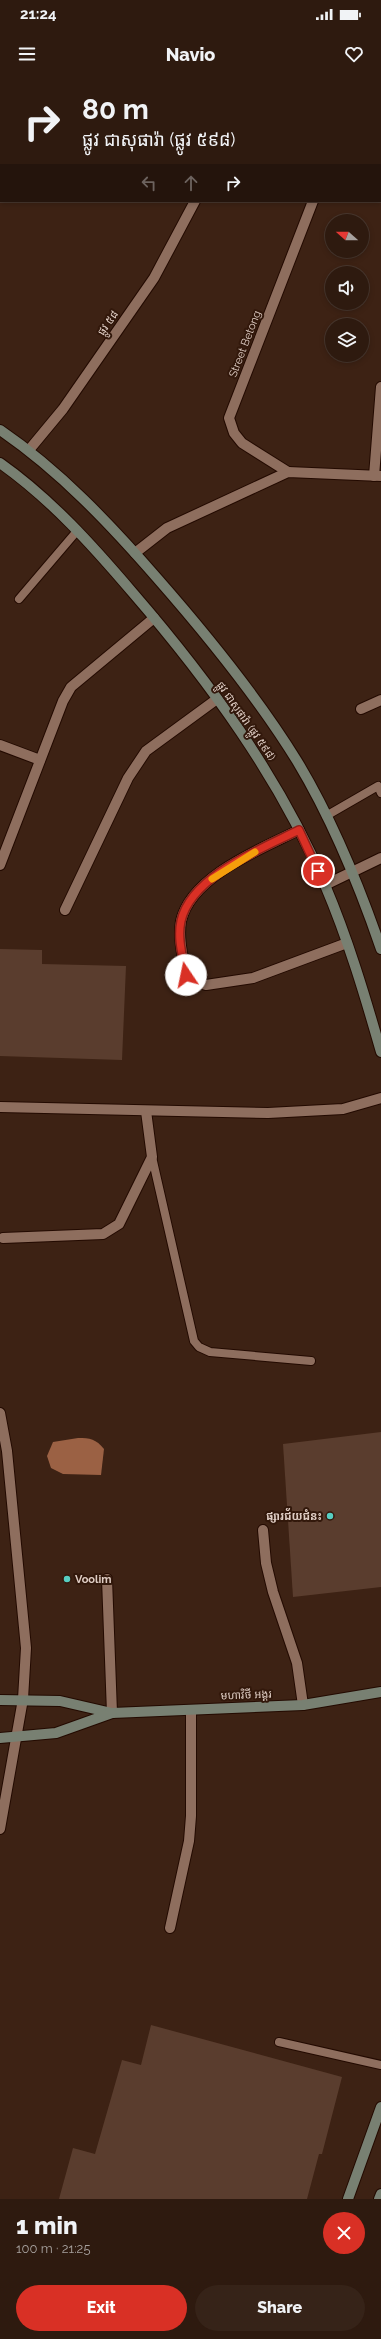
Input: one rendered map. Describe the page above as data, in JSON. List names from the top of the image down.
{
  "streets": {
    "main road": ["ផ្លូវ ជាសុផារ៉ា (ផ្លូវ ៥៩៨)", "មហាវិថី អង្គរ"],
    "street": ["ផ្លូវ ៥៨", "Street Betong"]
  },
  "crossings": [
    ["ផ្លូវ ៥៨", "ផ្លូវ ជាសុផារ៉ា (ផ្លូវ ៥៩៨)"]
  ],
  "places": ["ផ្សារជ័យជំនះ", "Voolim"],
  "north": "left",
  "page": {
    "status": "21:24",
    "header": "Navio",
    "turn": ["80 m", "ផ្លូវ ជាសុផារ៉ា (ផ្លូវ ៥៩៨)"],
    "heading": ["1 min", "100 m · 21:25"],
    "buttons": ["Exit", "Share"]
  }
}
